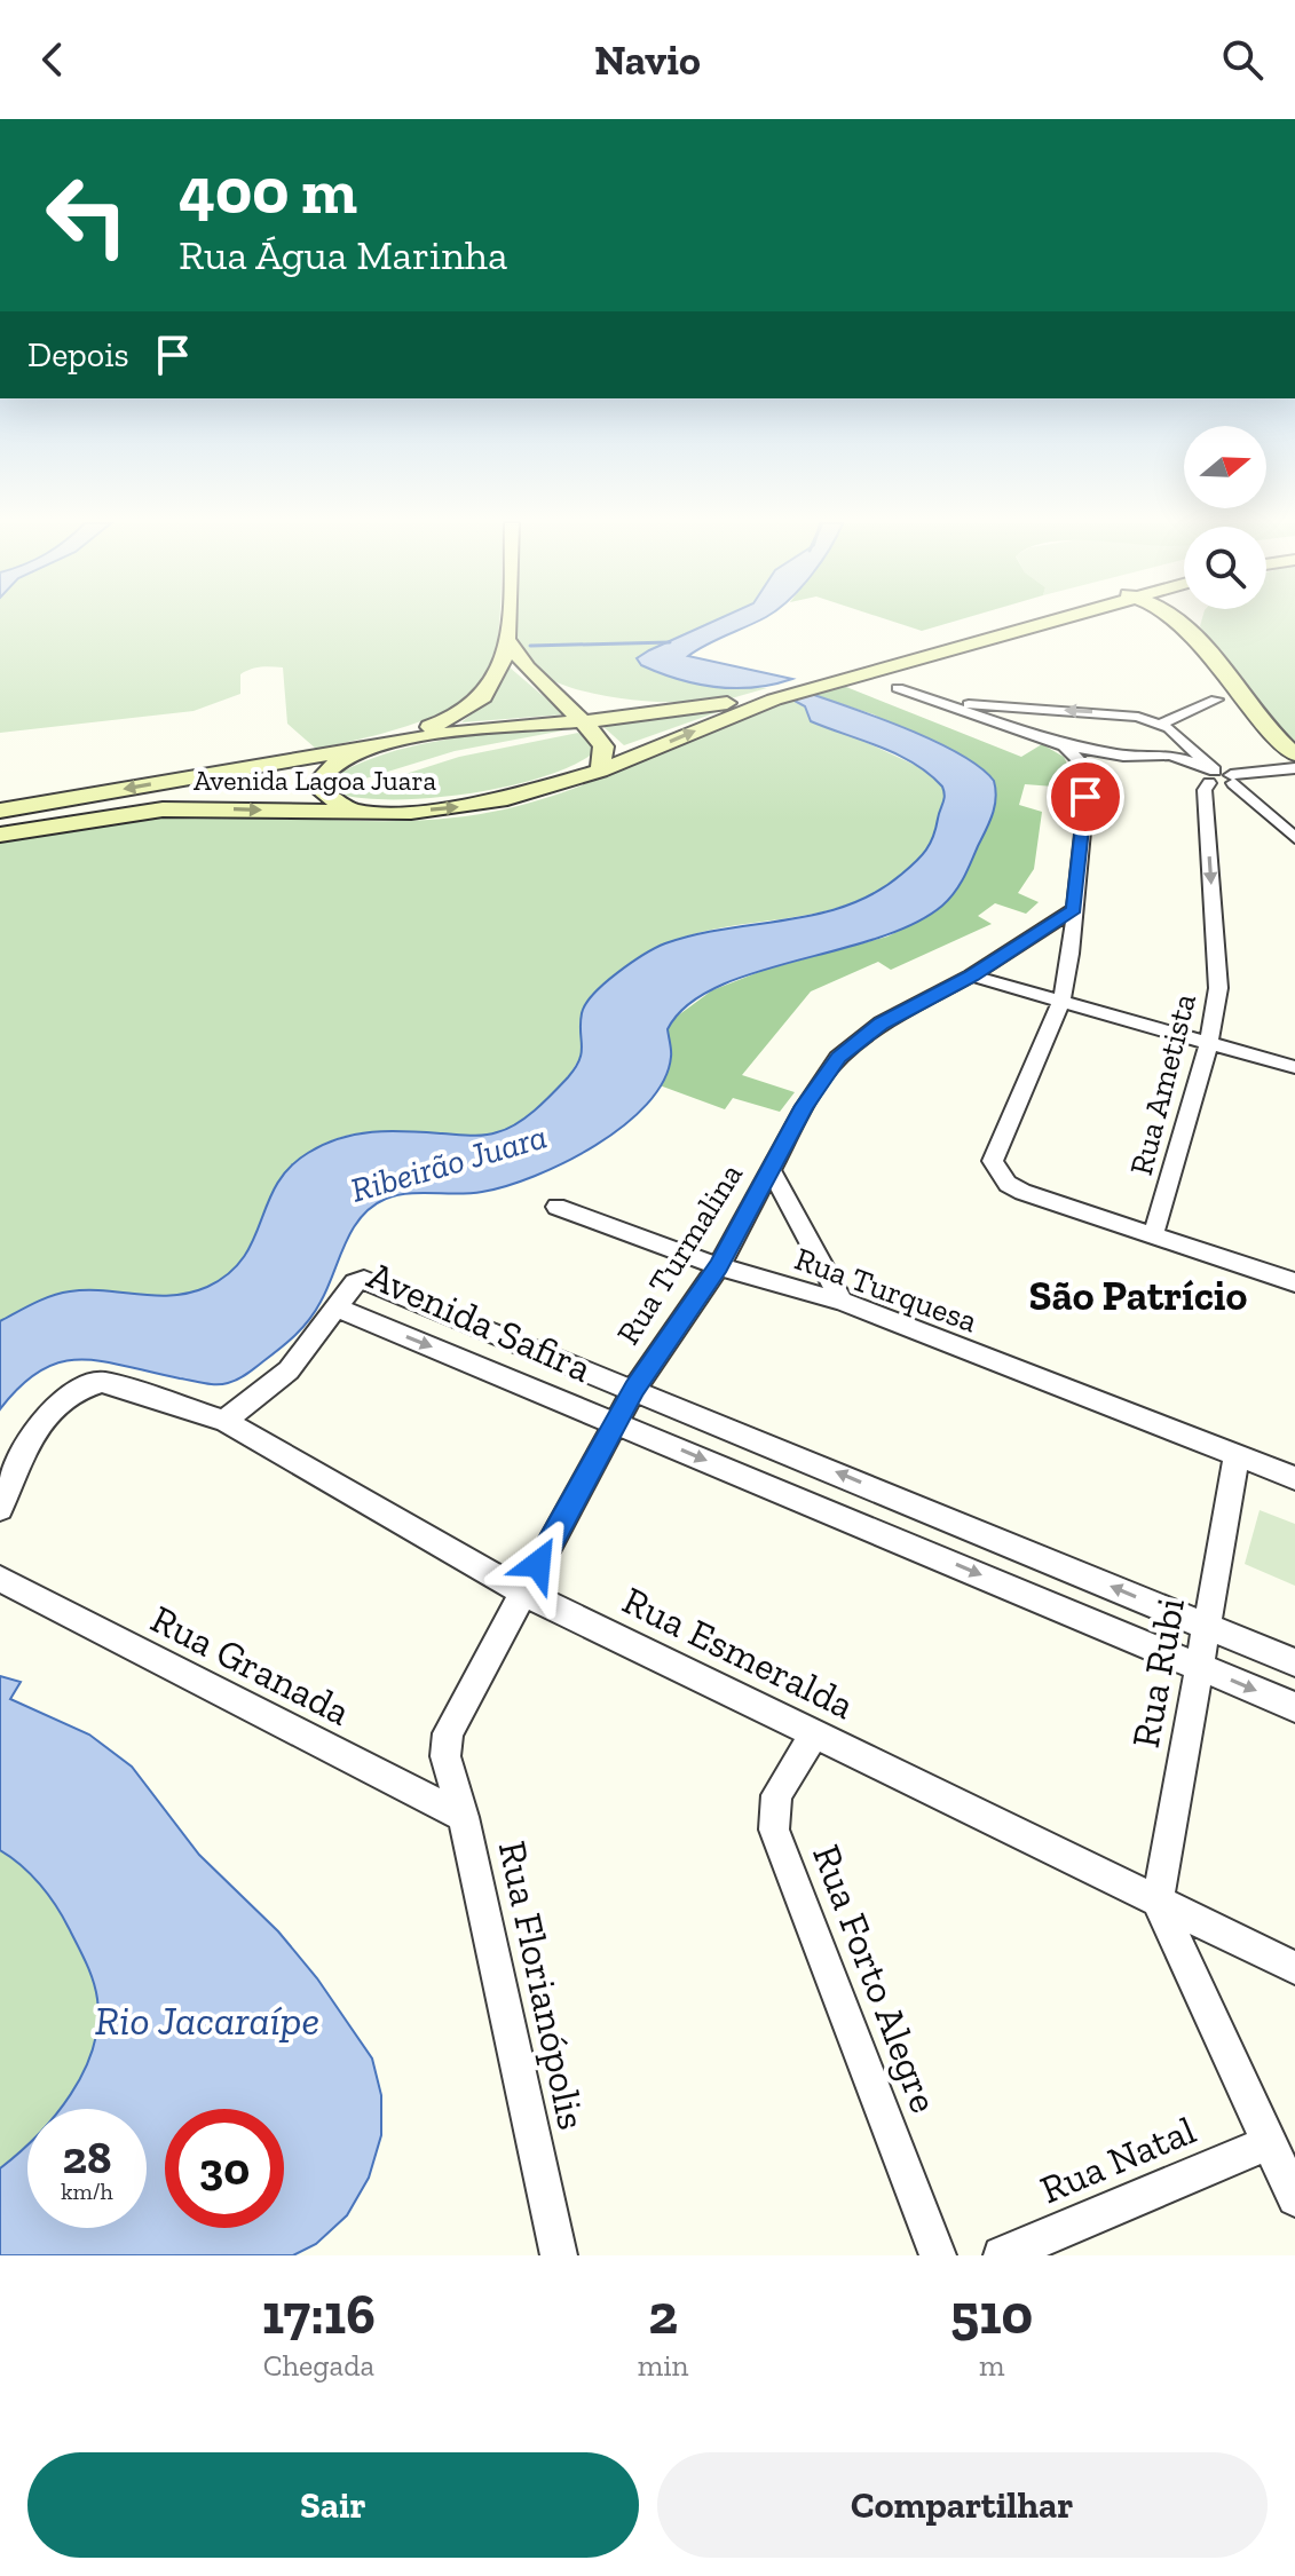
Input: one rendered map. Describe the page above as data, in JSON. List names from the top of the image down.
{
  "streets": {
    "main road": ["Avenida Lagoa Juara"],
    "street": [
      "Rua Ametista",
      "Rua Turmalina",
      "Rua Turquesa",
      "Avenida Safira",
      "Rua Esmeralda",
      "Rua Granada",
      "Rua Rubi",
      "Rua Forto Alegre",
      "Rua Florianópolis",
      "Rua Natal"
    ]
  },
  "crossings": [
    ["Rua Turmalina", "Rua Turquesa"],
    ["Rua Turmalina", "Avenida Safira"],
    ["Rua Turmalina", "Rua Esmeralda"],
    ["Rua Turmalina", "Rua Florianópolis"],
    ["Rua Turquesa", "Rua Rubi"],
    ["Avenida Safira", "Rua Rubi"],
    ["Rua Esmeralda", "Rua Rubi"],
    ["Rua Esmeralda", "Rua Forto Alegre"],
    ["Rua Granada", "Rua Florianópolis"]
  ],
  "districts": ["São Patrício"],
  "water": ["Ribeirão Juara", "Rio Jacaraípe"],
  "north": "right",
  "page": {
    "header": "Navio",
    "turn": ["400 m", "Rua Água Marinha"],
    "then": "Depois",
    "speed": "28 km/h",
    "limit": "30",
    "eta": [
      "17:16",
      "Chegada",
      "2",
      "min",
      "510",
      "m"
    ],
    "buttons": ["Sair", "Compartilhar"]
  }
}
